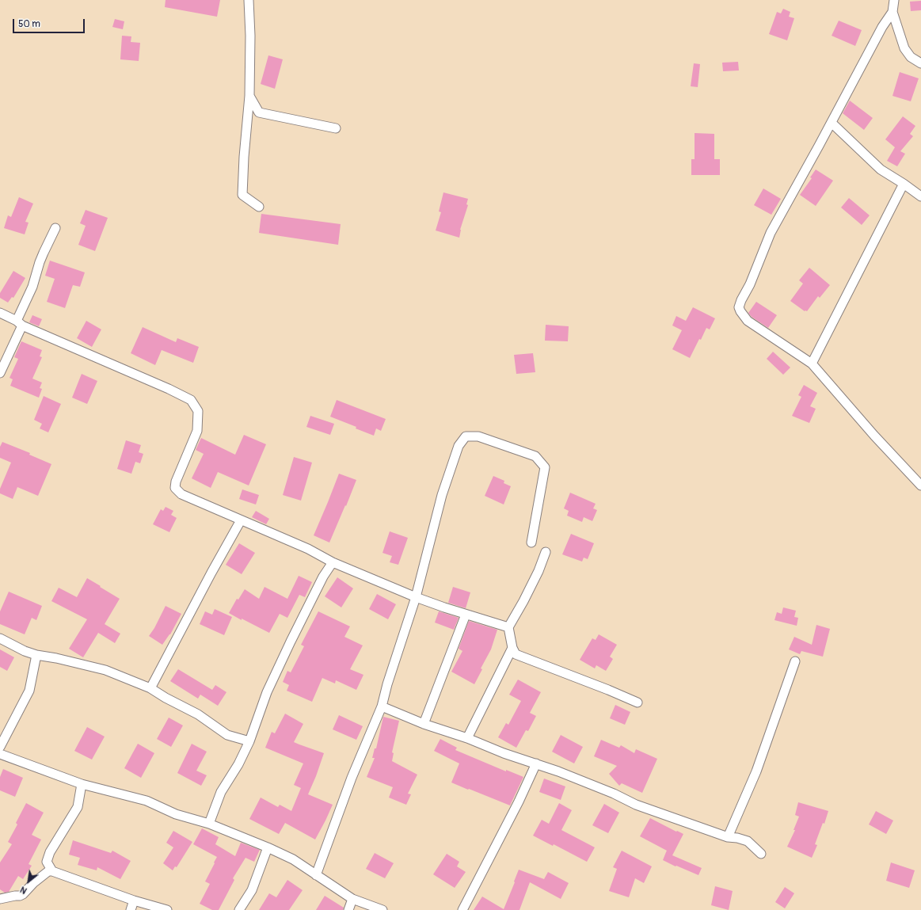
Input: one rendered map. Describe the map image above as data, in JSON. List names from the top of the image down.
{
  "scale_bar": "50 m",
  "north": "bottom left"
}
